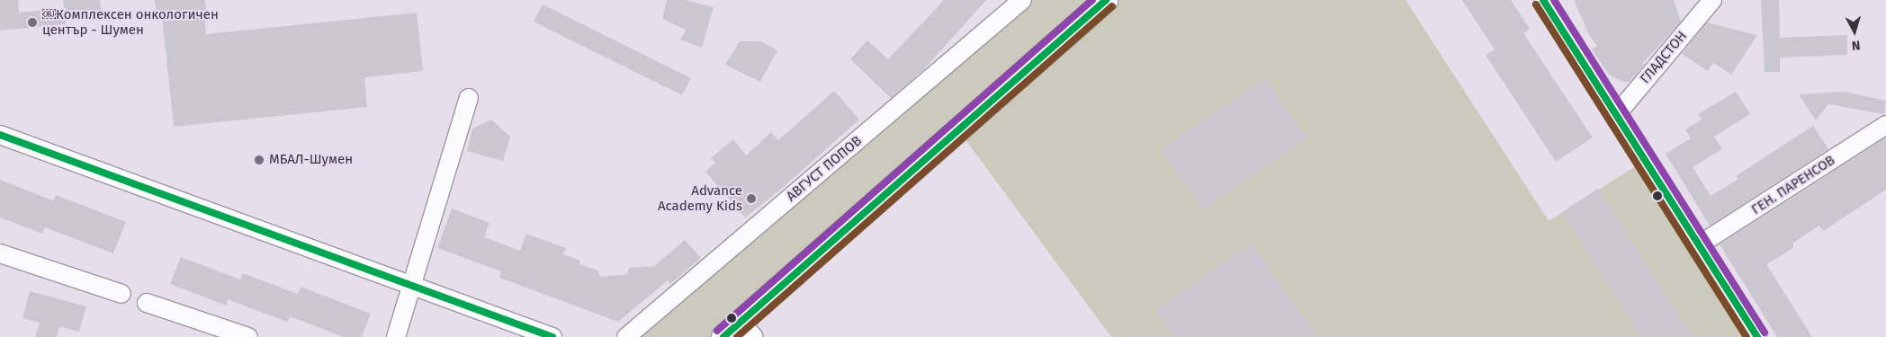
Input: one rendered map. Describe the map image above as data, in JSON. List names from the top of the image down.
{
  "streets": {
    "street": ["ГЛАДСТОН", "АВГУСТ ПОПОВ", "ГЕН. ПАРЕНСОВ"]
  },
  "places": ["￼Комплексен онкологичен център - Шумен", "МБАЛ-Шумен", "Advance Academy Kids"],
  "north": "bottom"
}
